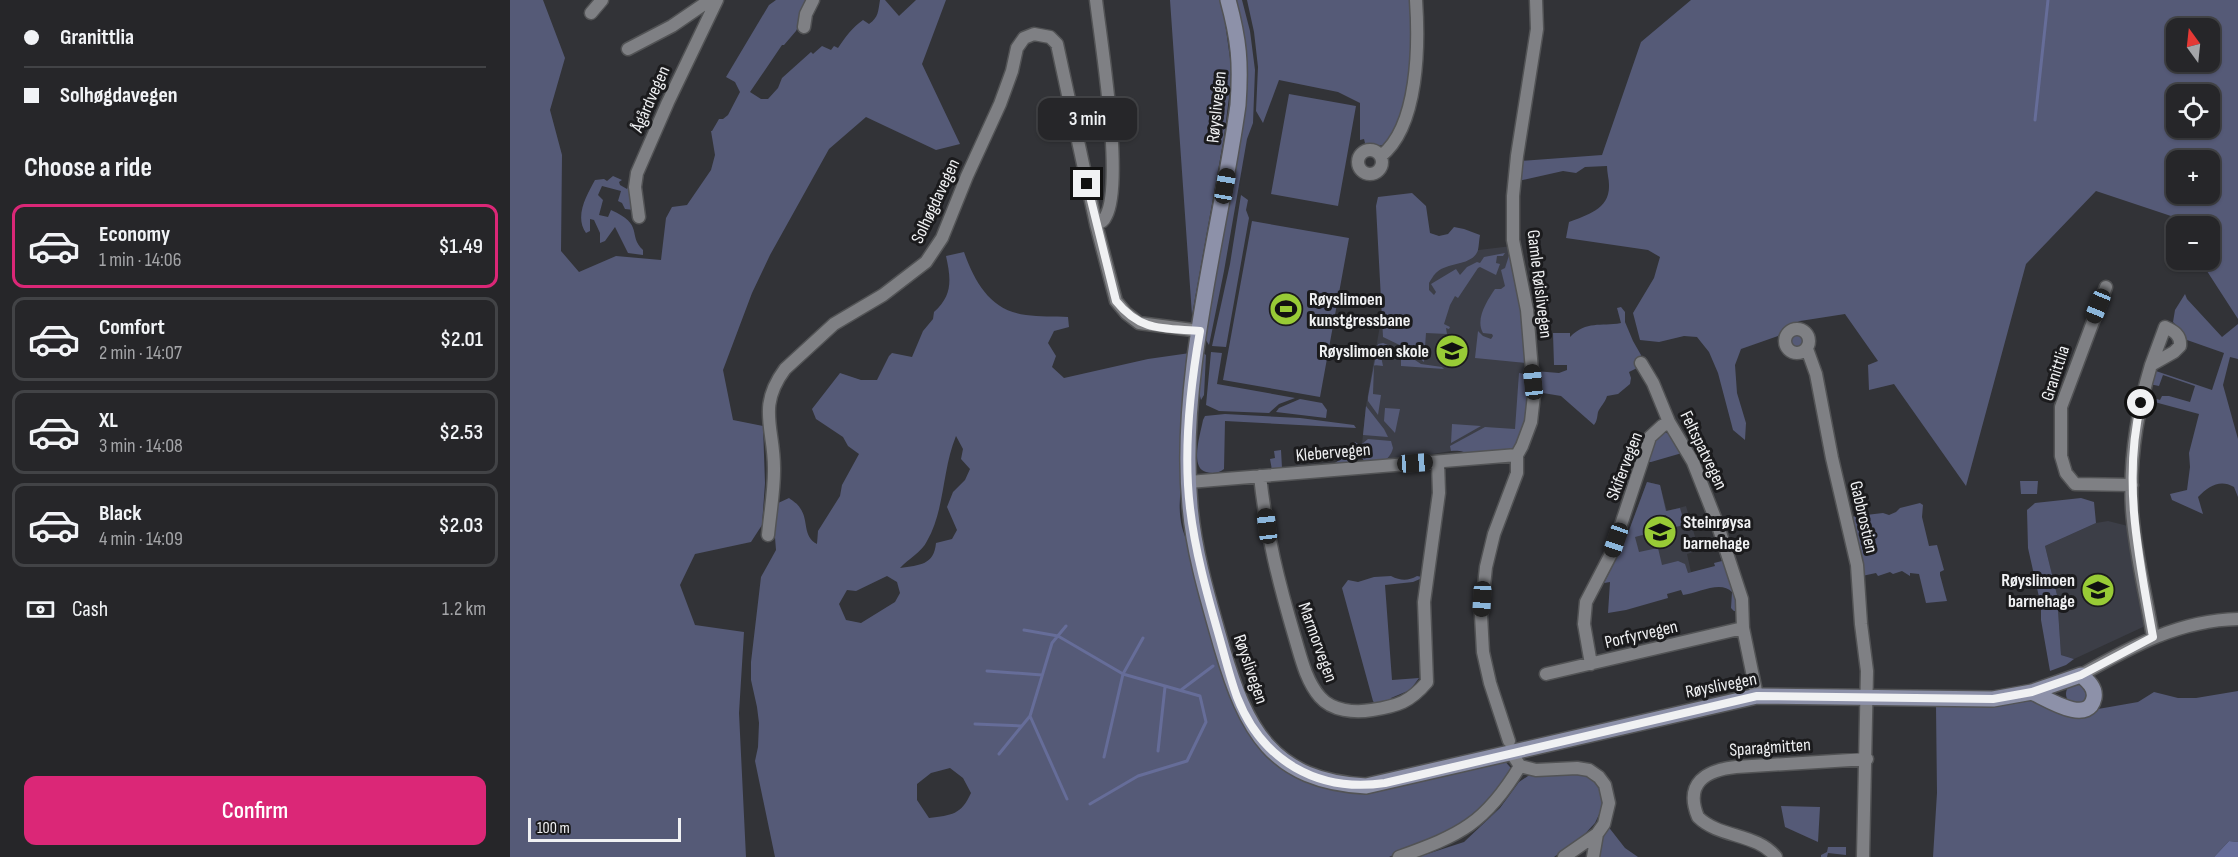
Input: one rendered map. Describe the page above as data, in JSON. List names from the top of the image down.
{
  "streets": {
    "street": [
      "Ågårdvegen",
      "Røyslivegen",
      "Solhøgdavegen",
      "Gamle Røislivegen",
      "Granittlia",
      "Feltspatvegen",
      "Klebervegen",
      "Skifervegen",
      "Gabbrostien",
      "Porfyrvegen",
      "Marmorvegen",
      "Sparagmitten"
    ]
  },
  "crossings": [
    ["Røyslivegen", "Solhøgdavegen"],
    ["Røyslivegen", "Gamle Røislivegen"],
    ["Røyslivegen", "Feltspatvegen"],
    ["Røyslivegen", "Klebervegen"],
    ["Røyslivegen", "Gabbrostien"],
    ["Gamle Røislivegen", "Klebervegen"],
    ["Feltspatvegen", "Skifervegen"],
    ["Feltspatvegen", "Porfyrvegen"],
    ["Klebervegen", "Marmorvegen"],
    ["Skifervegen", "Porfyrvegen"]
  ],
  "places": {
    "sports": ["Røyslimoen kunstgressbane"],
    "school or university": ["Røyslimoen skole", "Steinrøysa barnehage", "Røyslimoen barnehage"]
  },
  "scale_bar": "100 m",
  "north": "top",
  "page": {
    "banner": ["Granittlia", "Solhøgdavegen"],
    "map_buttons": ["+", "−"],
    "bubble": "3 min",
    "heading": "Choose a ride",
    "list": [
      {
        "name": "Economy",
        "note": "1 min · 14:06",
        "value": "$1.49"
      },
      {
        "name": "Comfort",
        "note": "2 min · 14:07",
        "value": "$2.01"
      },
      {
        "name": "XL",
        "note": "3 min · 14:08",
        "value": "$2.53"
      },
      {
        "name": "Black",
        "note": "4 min · 14:09",
        "value": "$2.03"
      }
    ],
    "pay": ["Cash", "1.2 km"],
    "buttons": "Confirm",
    "scale": "100 m"
  }
}
